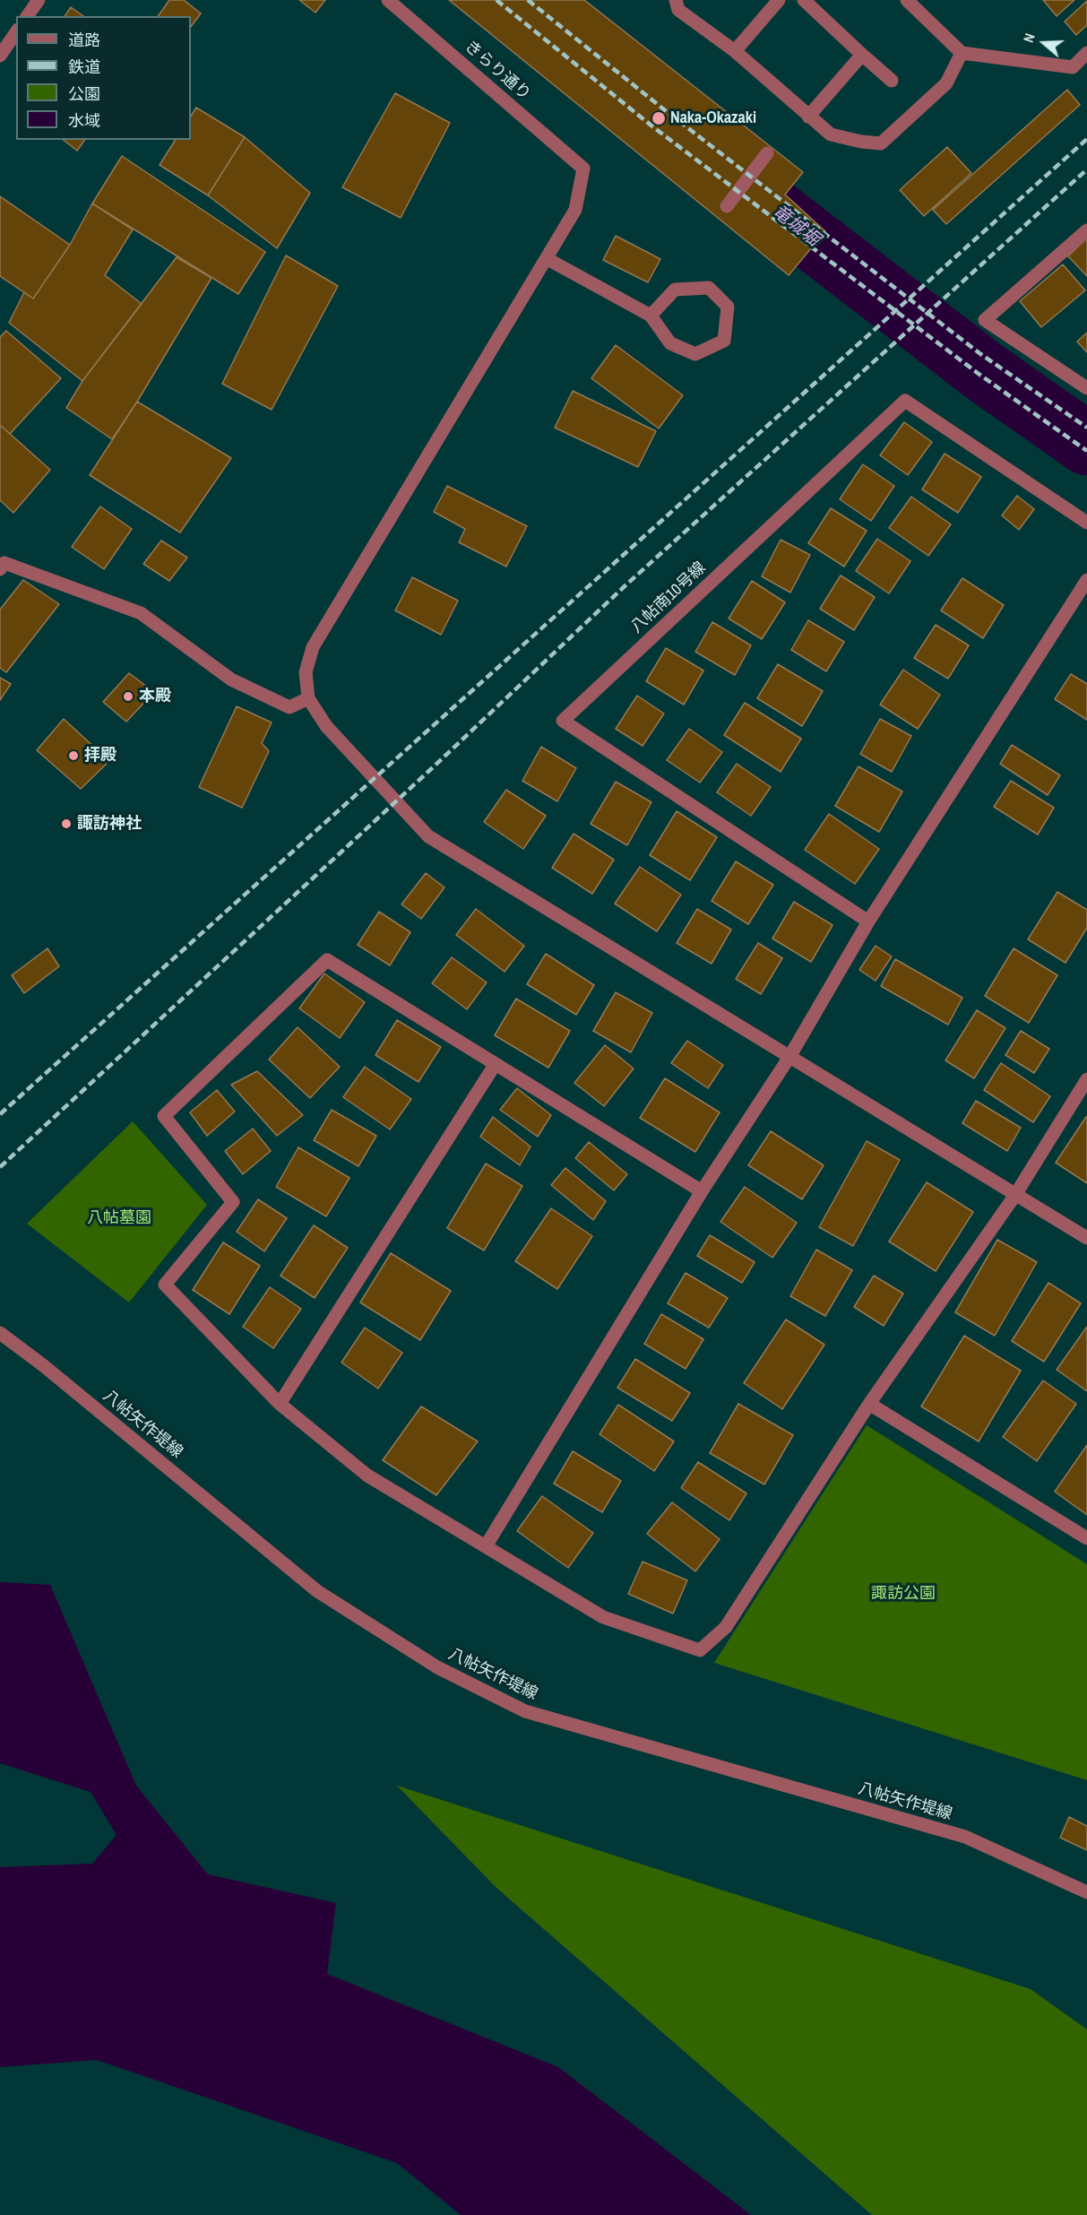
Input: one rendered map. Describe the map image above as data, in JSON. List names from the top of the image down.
{
  "streets": {
    "street": ["きらり通り", "八帖南10号線", "八帖矢作堤線"]
  },
  "water": ["竜城堀"],
  "parks": ["八帖墓園", "諏訪公園"],
  "places": [
    "Naka-Okazaki",
    "本殿",
    "拝殿",
    "諏訪神社"
  ],
  "legend": [
    "道路",
    "鉄道",
    "公園",
    "水域"
  ],
  "north": "left"
}
